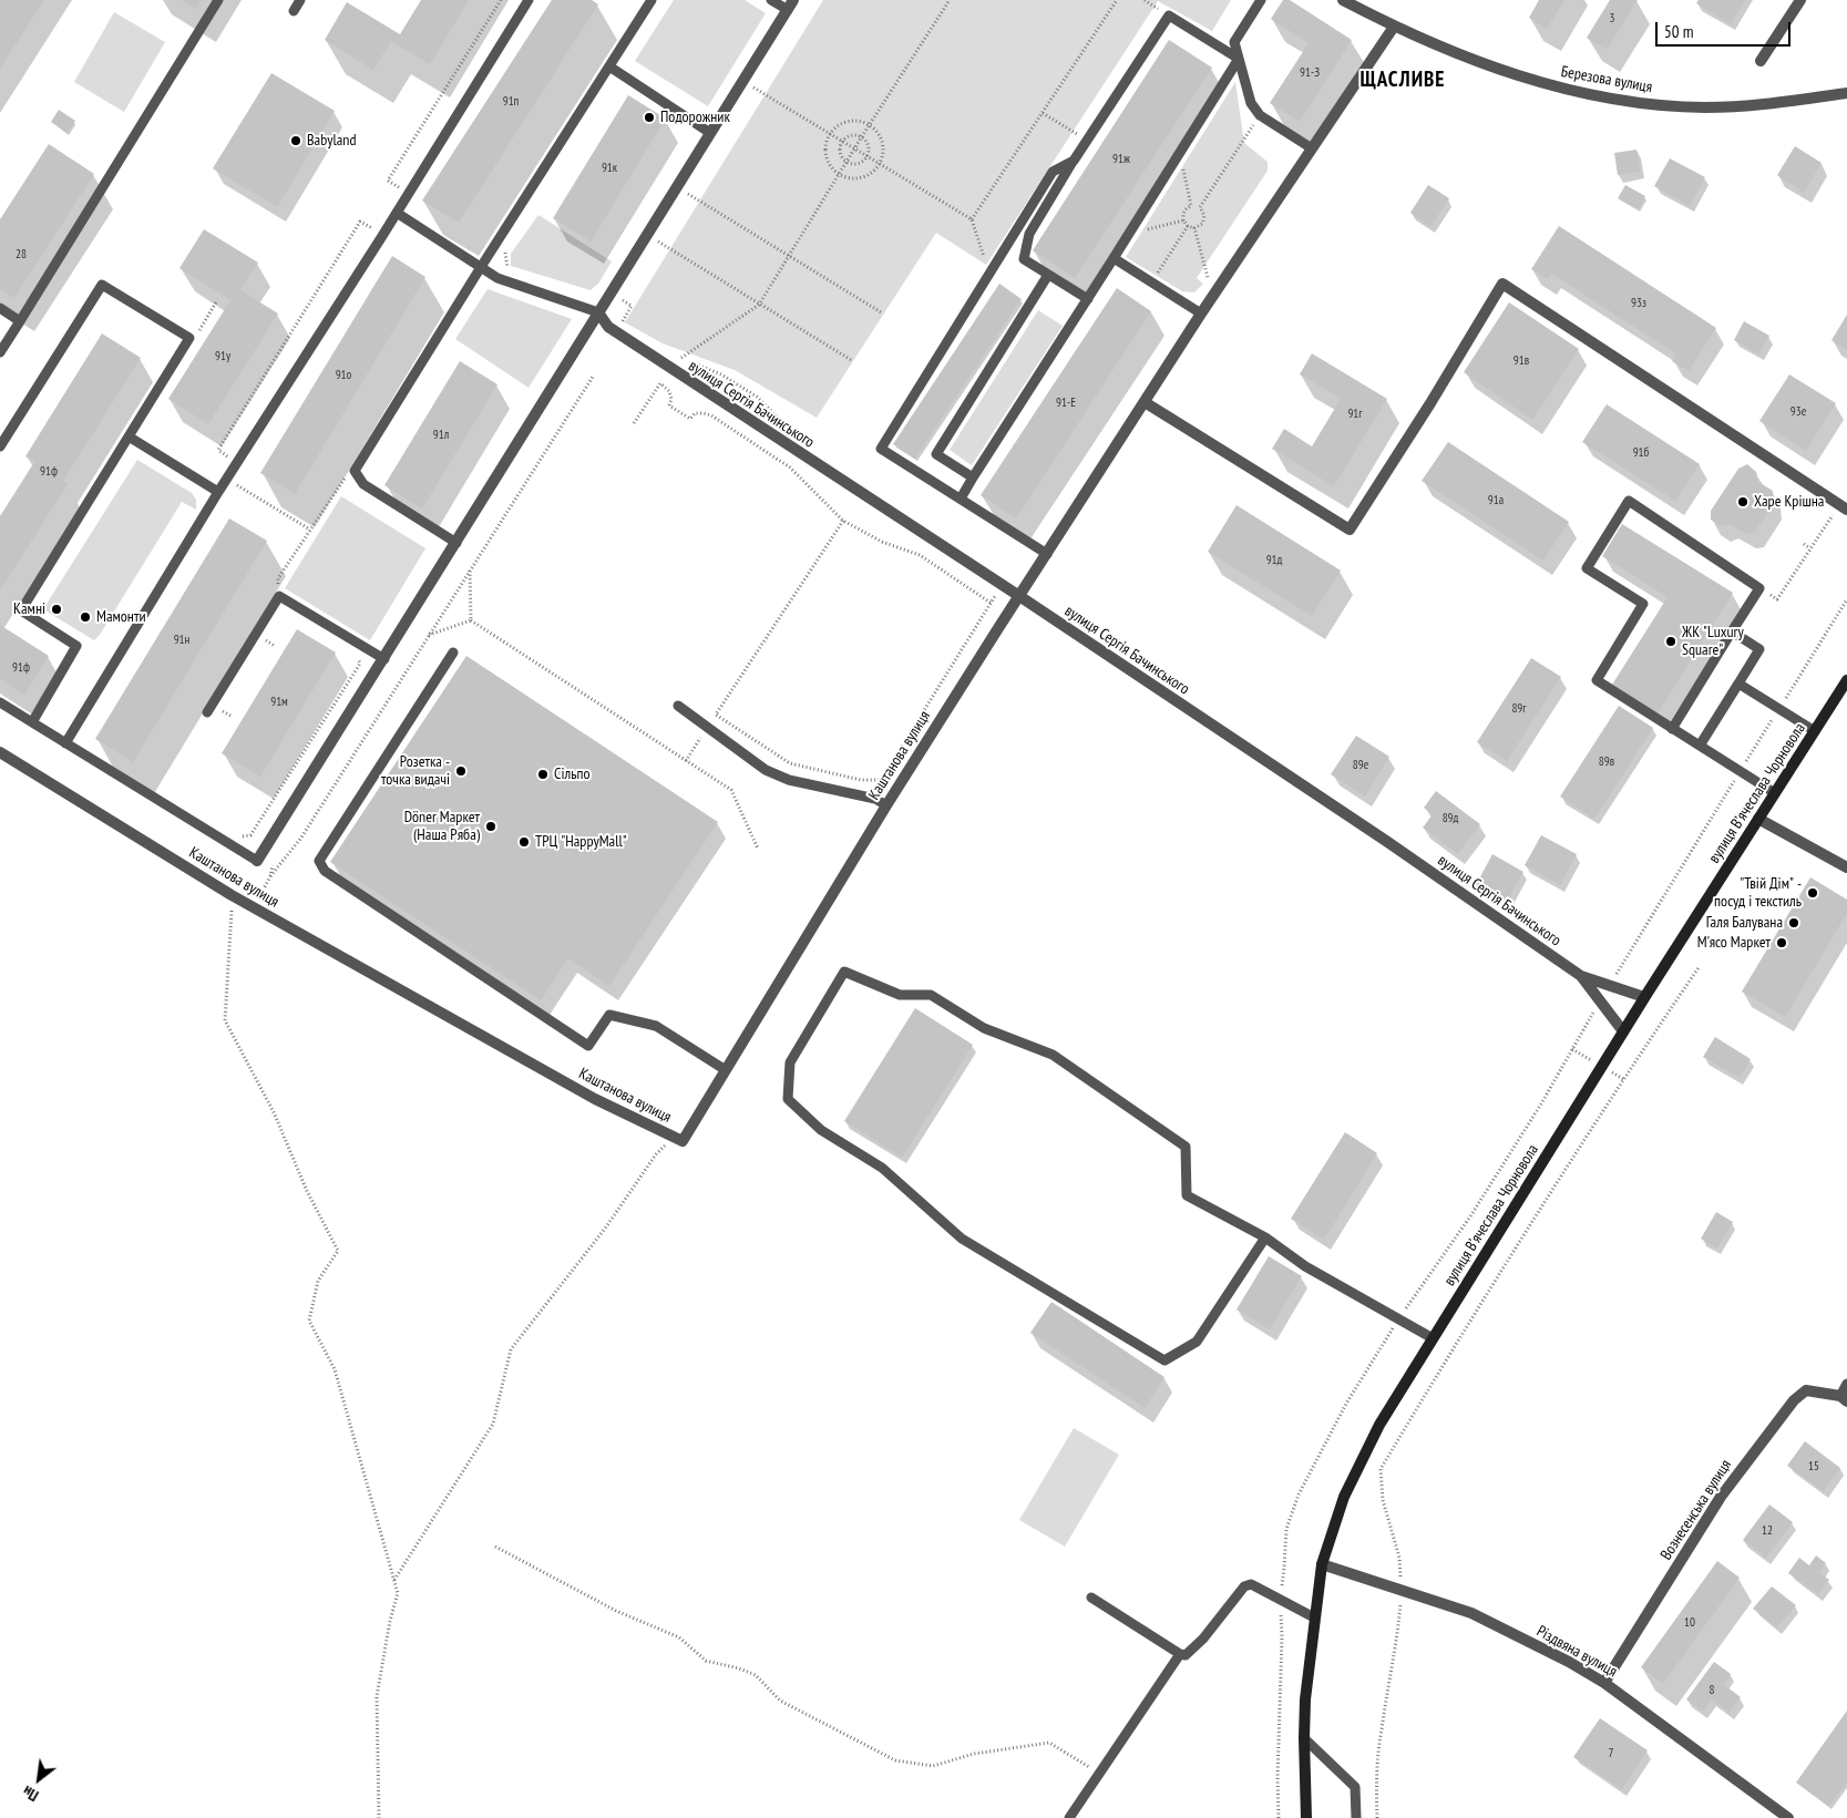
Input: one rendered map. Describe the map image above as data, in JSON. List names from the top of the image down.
{
  "streets": {
    "main road": ["вулиця Вʼячеслава Чорновола"],
    "street": [
      "Березова вулиця",
      "вулиця Сергія Бачинського",
      "Каштанова вулиця",
      "Вознесенська вулиця",
      "Різдвяна вулиця"
    ]
  },
  "crossings": [
    ["Березова вулиця", "Каштанова вулиця"],
    ["вулиця Сергія Бачинського", "Каштанова вулиця"],
    ["вулиця Сергія Бачинського", "вулиця Вʼячеслава Чорновола"],
    ["вулиця Вʼячеслава Чорновола", "Різдвяна вулиця"],
    ["Вознесенська вулиця", "Різдвяна вулиця"]
  ],
  "districts": ["ЩАСЛИВЕ"],
  "places": [
    "Подорожник",
    "Babyland",
    "Харе Крішна",
    "Камні",
    "Мамонти",
    "ЖК \"Luxury Square\"",
    "Розетка - точка видачі",
    "Сільпо",
    "Döner Maркет (Наша Ряба)",
    "ТРЦ \"HappyMall\"",
    "\"Твій Дім\" - посуд і текстиль",
    "Галя Балувана",
    "М'ясо Маркет"
  ],
  "house_numbers": [
    "3",
    "91-З",
    "91п",
    "91ж",
    "91к",
    "28",
    "93з",
    "91у",
    "91в",
    "91о",
    "91-Е",
    "93е",
    "91г",
    "91л",
    "91б",
    "91ф",
    "91а",
    "91д",
    "91н",
    "91ф",
    "91м",
    "89г",
    "89в",
    "89е",
    "89д",
    "15",
    "12",
    "10",
    "8",
    "7"
  ],
  "scale_bar": "50 m",
  "north": "bottom left"
}
